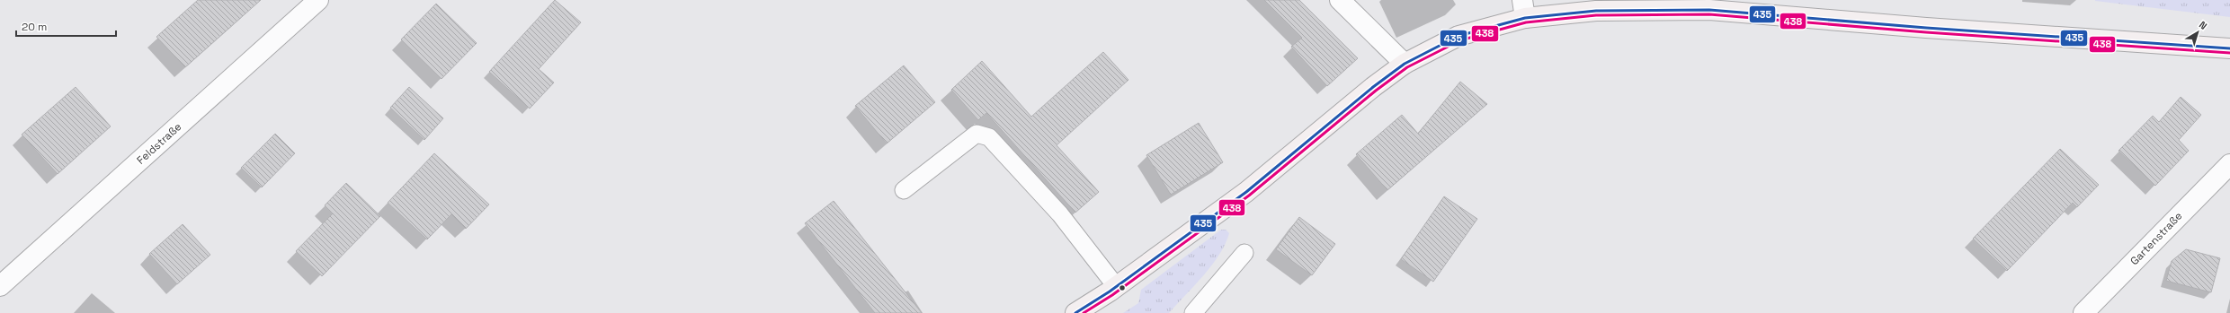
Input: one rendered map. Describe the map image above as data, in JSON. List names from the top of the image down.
{
  "streets": {
    "street": ["Feldstraße", "Gartenstraße"]
  },
  "lines": ["transit line 435", "transit line 438"],
  "scale_bar": "20 m",
  "north": "top right"
}
